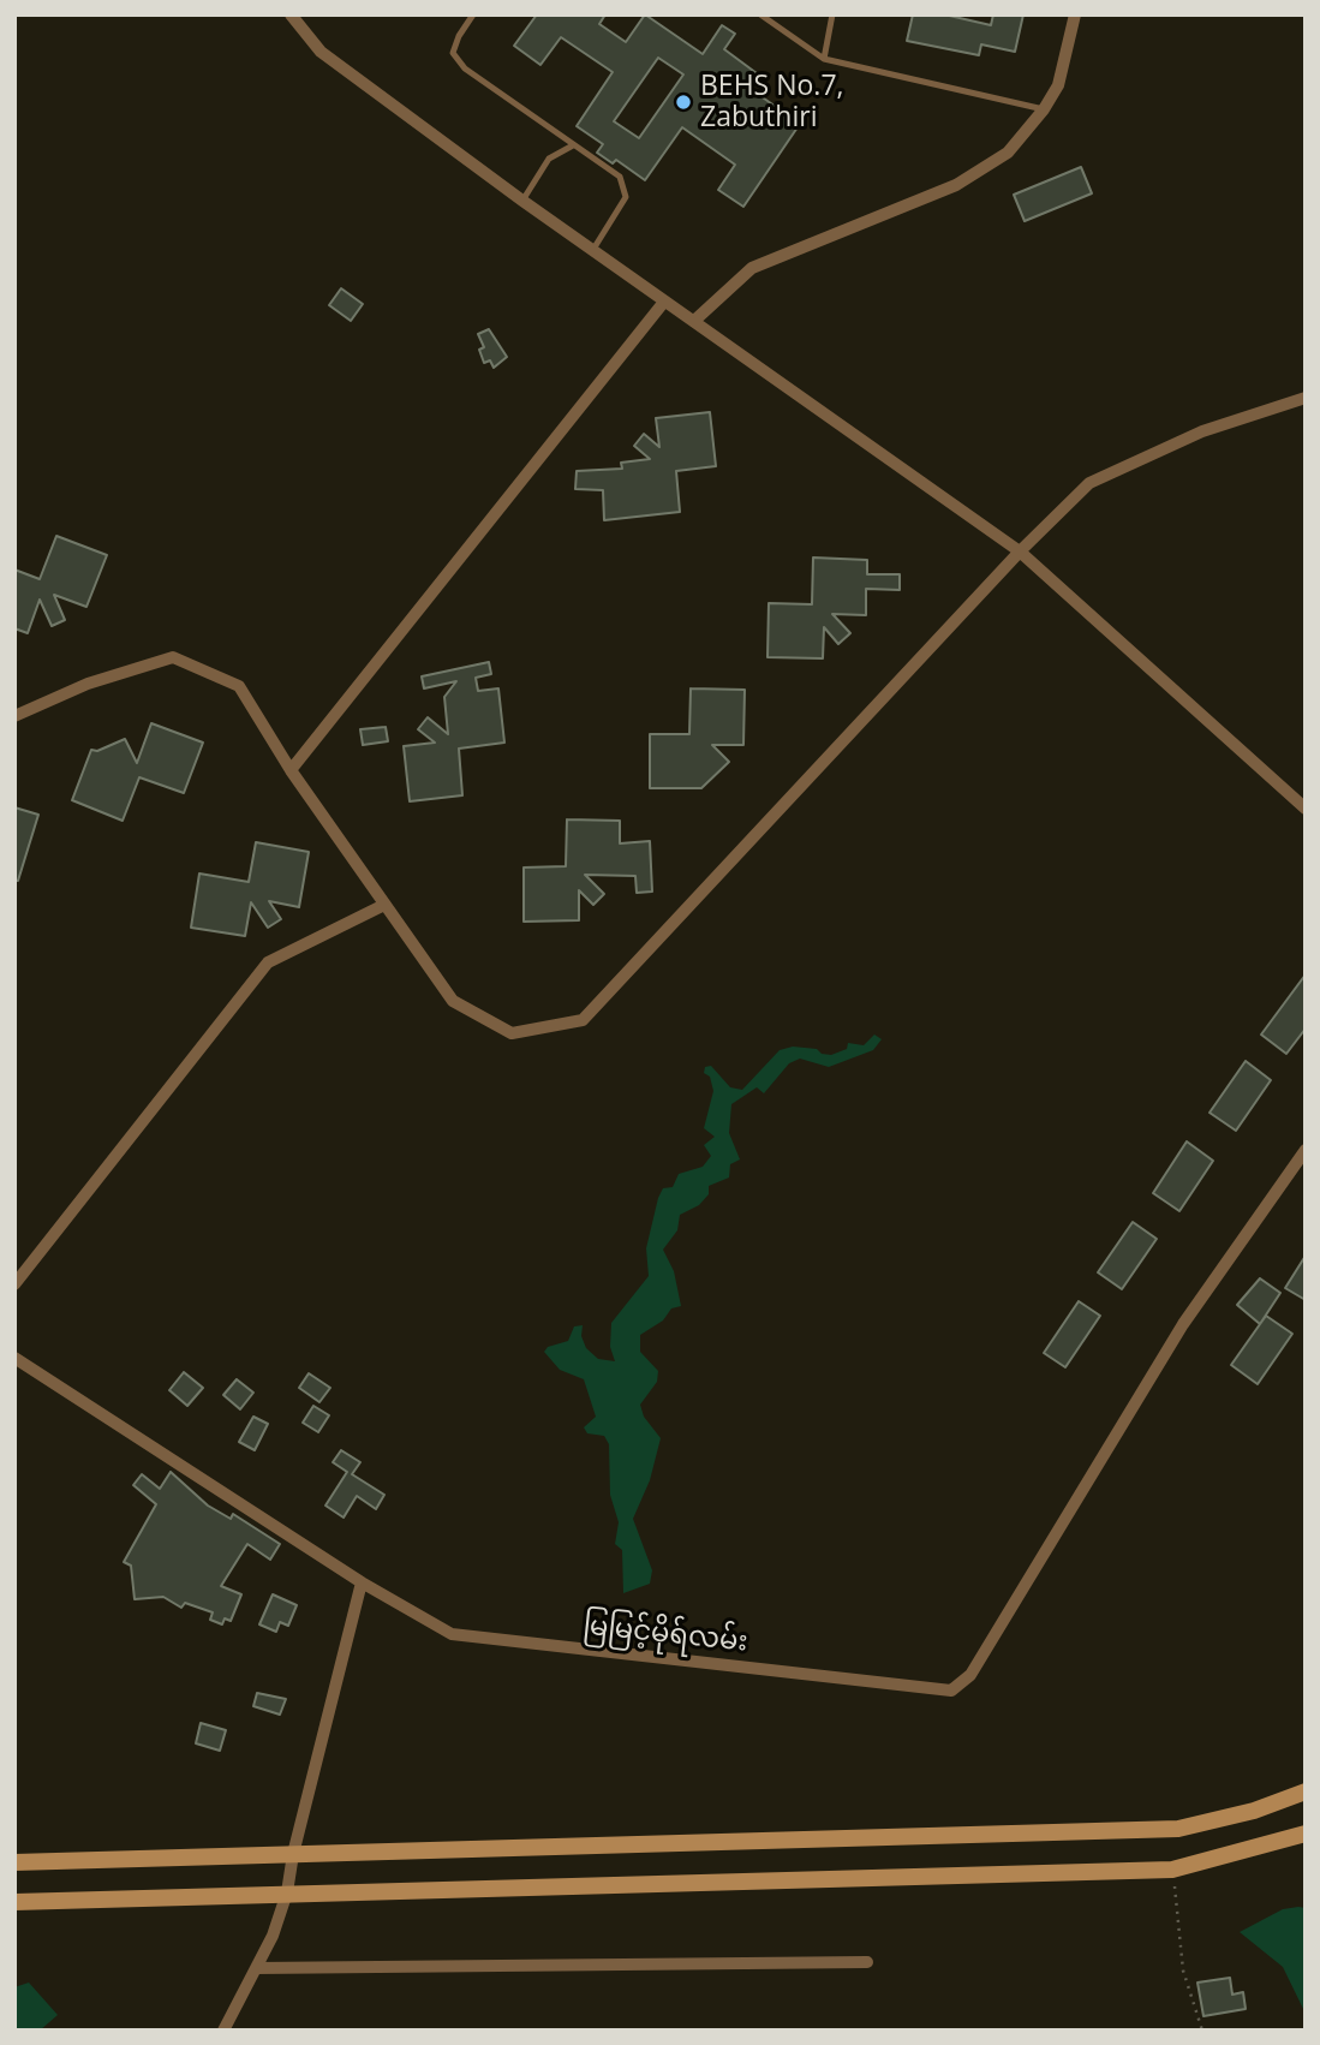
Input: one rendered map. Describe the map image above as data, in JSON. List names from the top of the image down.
{
  "streets": {
    "street": ["မြမြင့်မိုရ်လမ်း"]
  },
  "places": ["BEHS No.7, Zabuthiri"]
}
